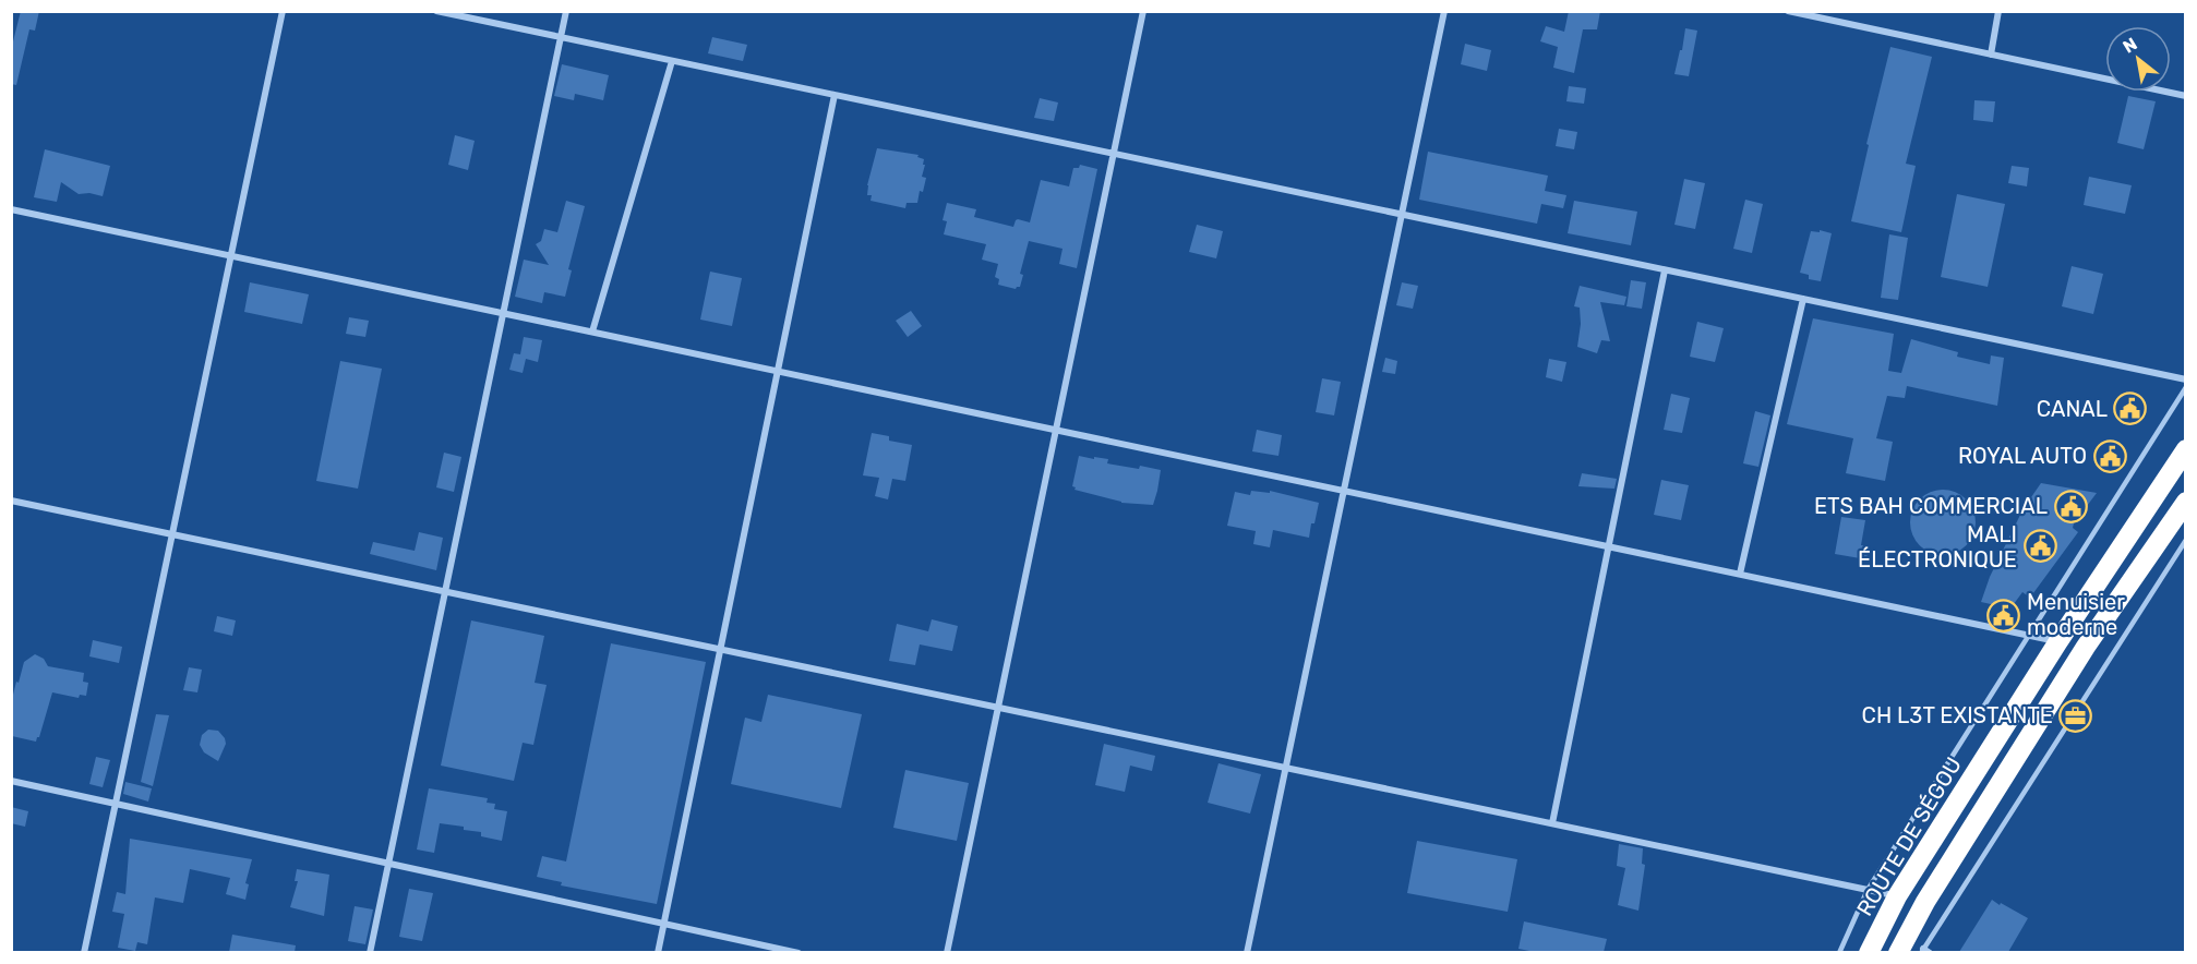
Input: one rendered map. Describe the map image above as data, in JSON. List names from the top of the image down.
{
  "streets": {
    "highway": ["ROUTE DE SÉGOU"]
  },
  "places": {
    "public building": [
      "CANAL",
      "ROYAL AUTO",
      "ETS BAH COMMERCIAL",
      "MALI ÉLECTRONIQUE",
      "Menuisier moderne"
    ],
    "office": ["CH L3T EXISTANTE"]
  },
  "north": "top left"
}
